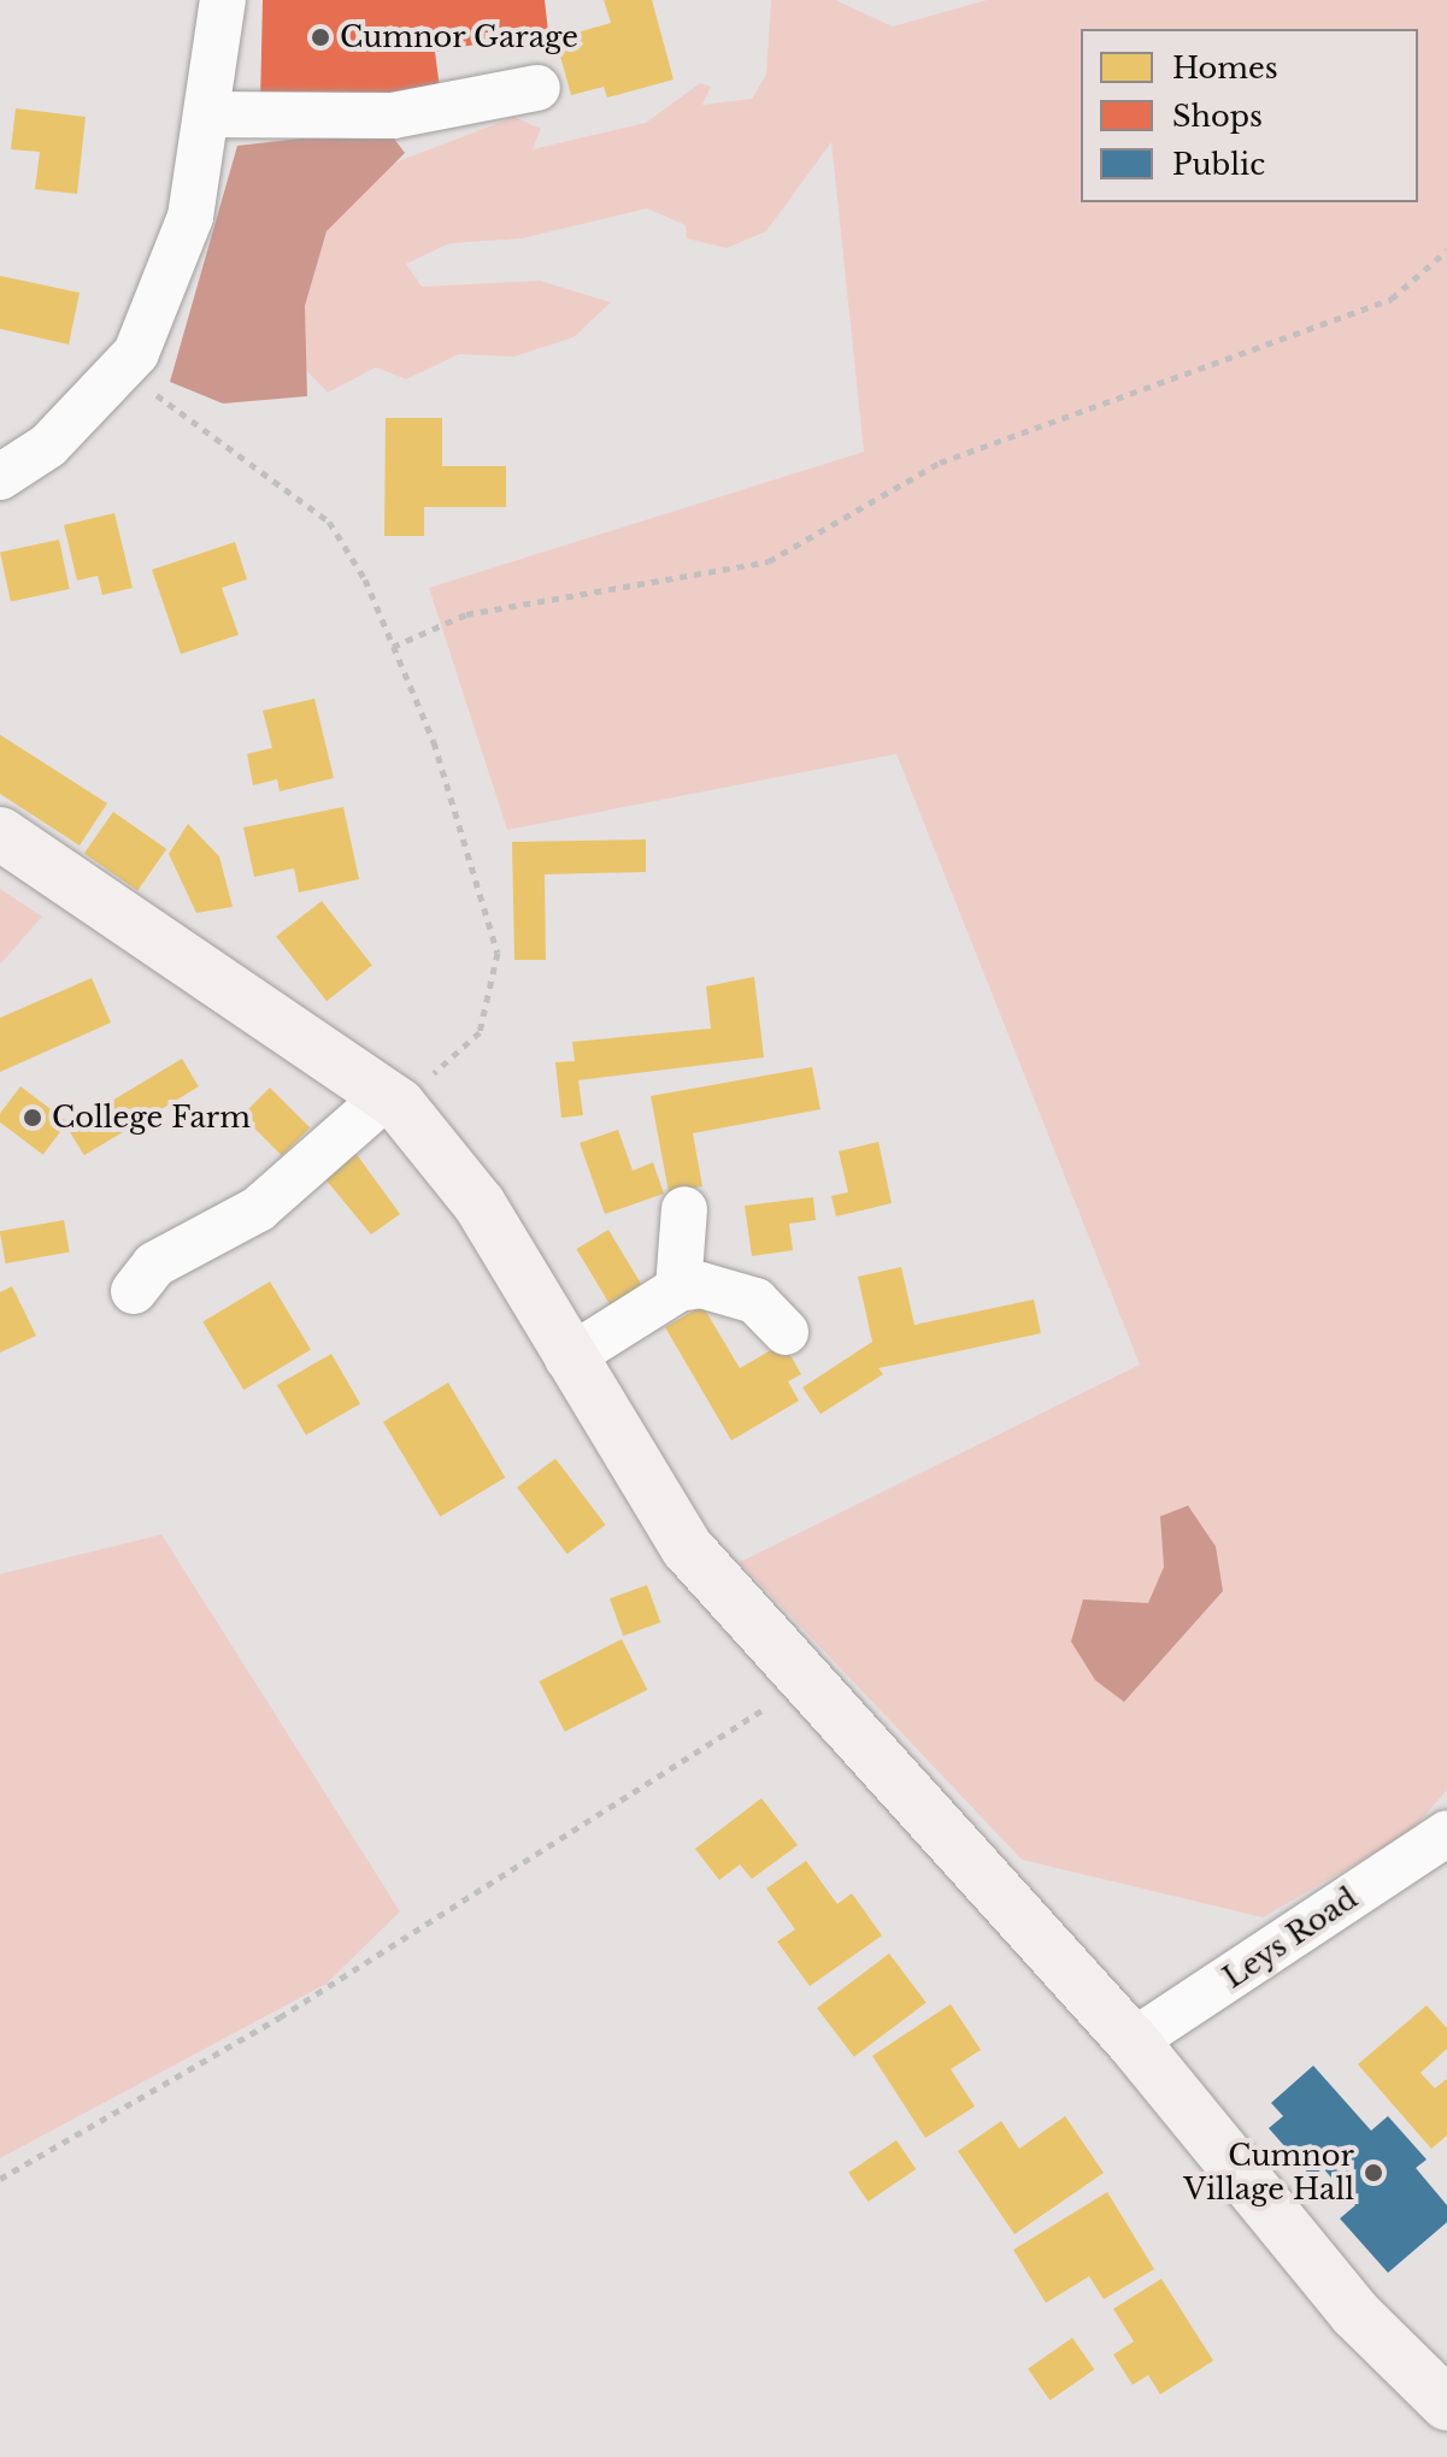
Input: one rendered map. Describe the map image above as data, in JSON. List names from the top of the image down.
{
  "streets": {
    "street": ["Leys Road"]
  },
  "places": ["Cumnor Garage", "College Farm", "Cumnor Village Hall"],
  "legend": ["Homes", "Shops", "Public"]
}
